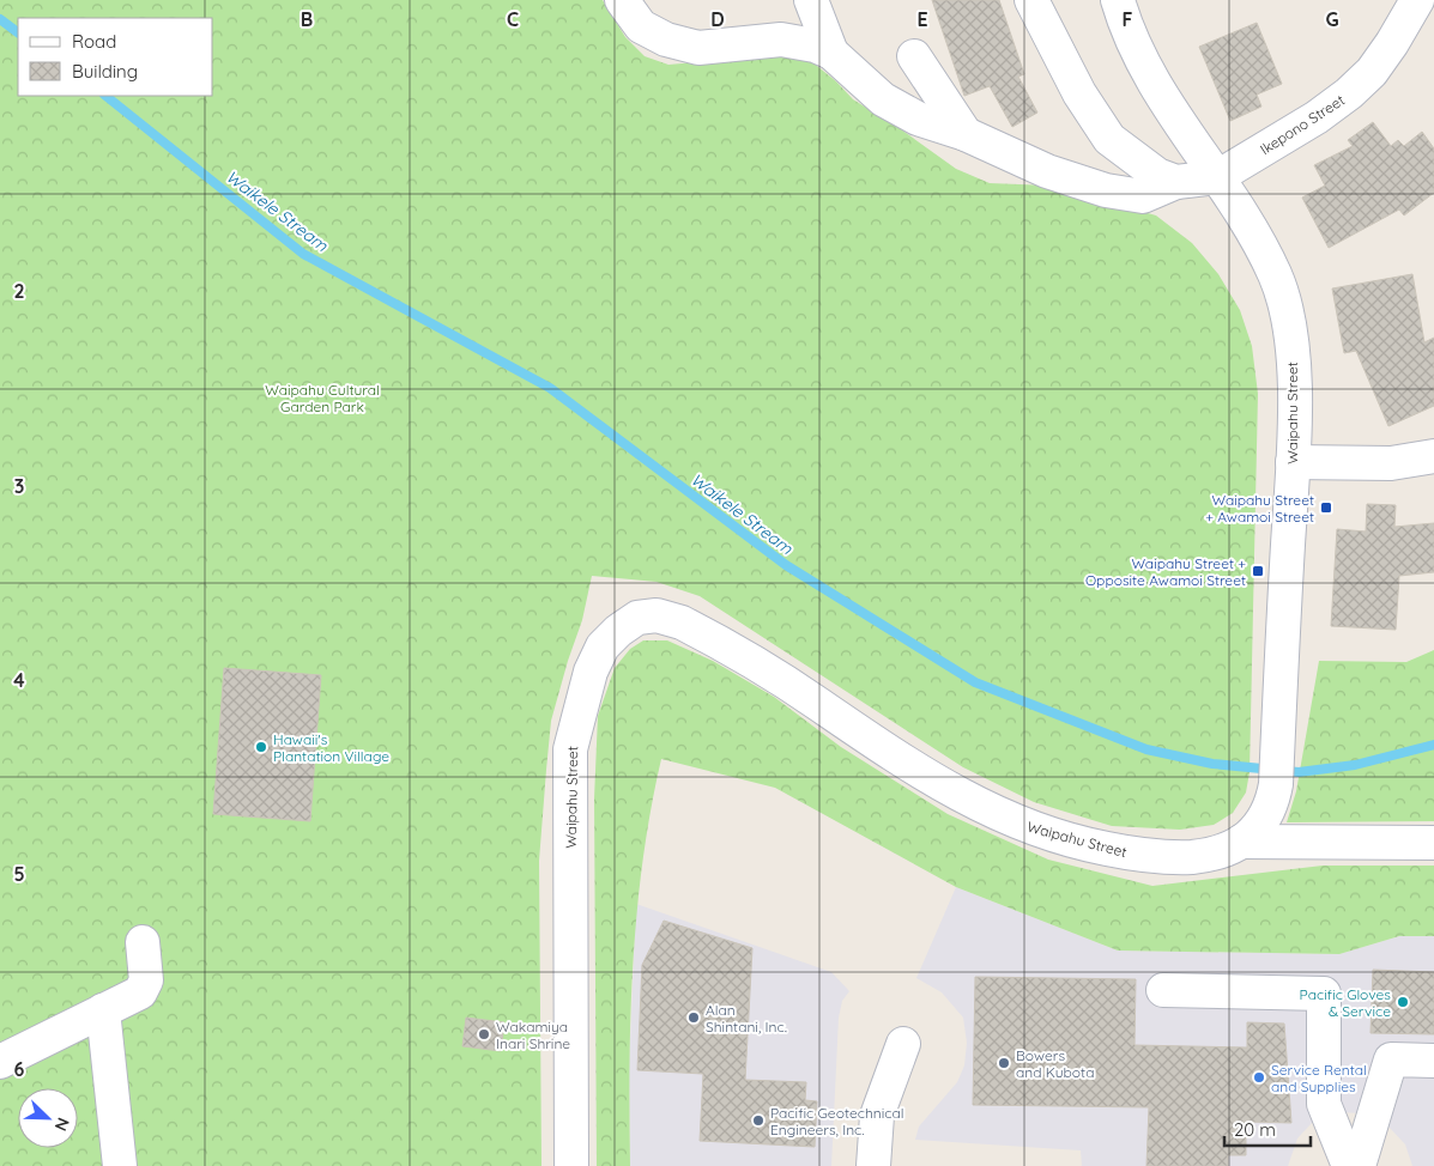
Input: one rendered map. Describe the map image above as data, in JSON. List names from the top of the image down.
{
  "streets": {
    "street": ["Ikepono Street", "Waipahu Street"]
  },
  "crossings": [
    ["Ikepono Street", "Waipahu Street"]
  ],
  "water": ["Waikele Stream"],
  "parks": ["Waipahu Cultural Garden Park"],
  "places": {
    "transit": ["Waipahu Street + Awamoi Street", "Waipahu Street + Opposite Awamoi Street"],
    "other": [
      "Hawaii's Plantation Village",
      "Pacific Gloves & Service",
      "Alan Shintani, Inc.",
      "Wakamiya Inari Shrine",
      "Bowers and Kubota",
      "Service Rental and Supplies",
      "Pacific Geotechnical Engineers, Inc."
    ]
  },
  "legend": ["Road", "Building"],
  "scale_bar": "20 m",
  "north": "bottom right",
  "grid": {
    "columns": [
      "B",
      "C",
      "D",
      "E",
      "F",
      "G"
    ],
    "rows": [
      "2",
      "3",
      "4",
      "5",
      "6"
    ]
  }
}
